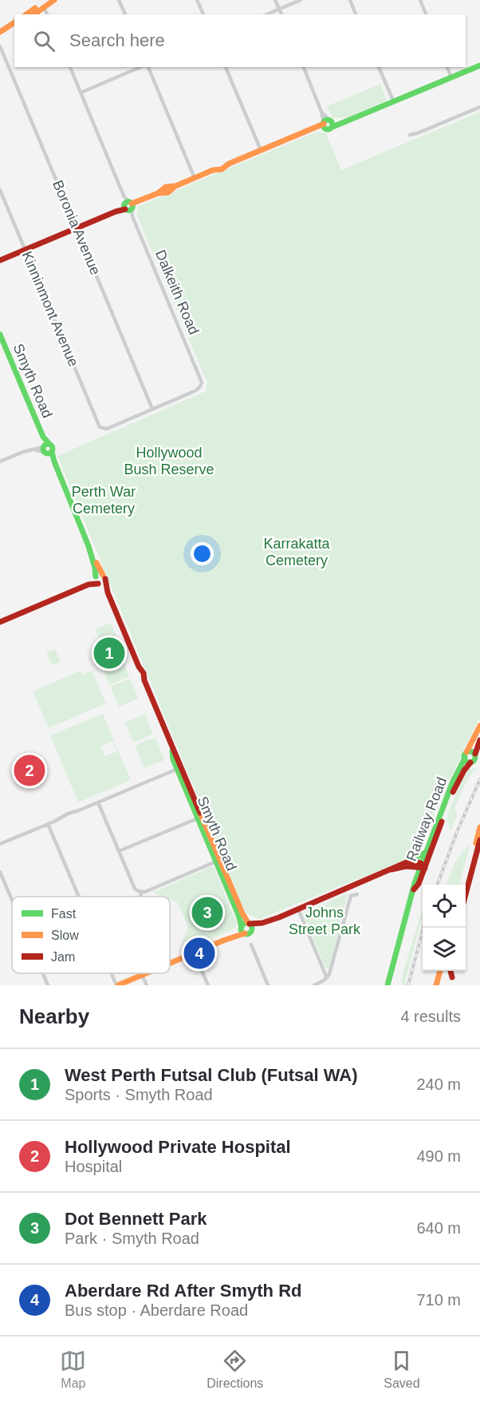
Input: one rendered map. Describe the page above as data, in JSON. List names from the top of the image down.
{
  "streets": {
    "main road": ["Smyth Road", "Railway Road"],
    "street": ["Boronia Avenue", "Dalkeith Road", "Kinninmont Avenue"]
  },
  "crossings": [
    ["Boronia Avenue", "Dalkeith Road"],
    ["Boronia Avenue", "Kinninmont Avenue"],
    ["Dalkeith Road", "Kinninmont Avenue"]
  ],
  "parks": [
    "Hollywood Bush Reserve",
    "Perth War Cemetery",
    "Karrakatta Cemetery",
    "Johns Street Park"
  ],
  "legend": ["Fast", "Slow", "Jam"],
  "page": {
    "search": "Search here",
    "pins": [
      "1",
      "2",
      "3",
      "4"
    ],
    "heading": ["Nearby", "4 results"],
    "list": [
      {
        "mark": "1",
        "name": "West Perth Futsal Club (Futsal WA)",
        "note": "Sports · Smyth Road",
        "value": "240 m"
      },
      {
        "mark": "2",
        "name": "Hollywood Private Hospital",
        "note": "Hospital",
        "value": "490 m"
      },
      {
        "mark": "3",
        "name": "Dot Bennett Park",
        "note": "Park · Smyth Road",
        "value": "640 m"
      },
      {
        "mark": "4",
        "name": "Aberdare Rd After Smyth Rd",
        "note": "Bus stop · Aberdare Road",
        "value": "710 m"
      }
    ],
    "nav": ["Map", "Directions", "Saved"]
  }
}
